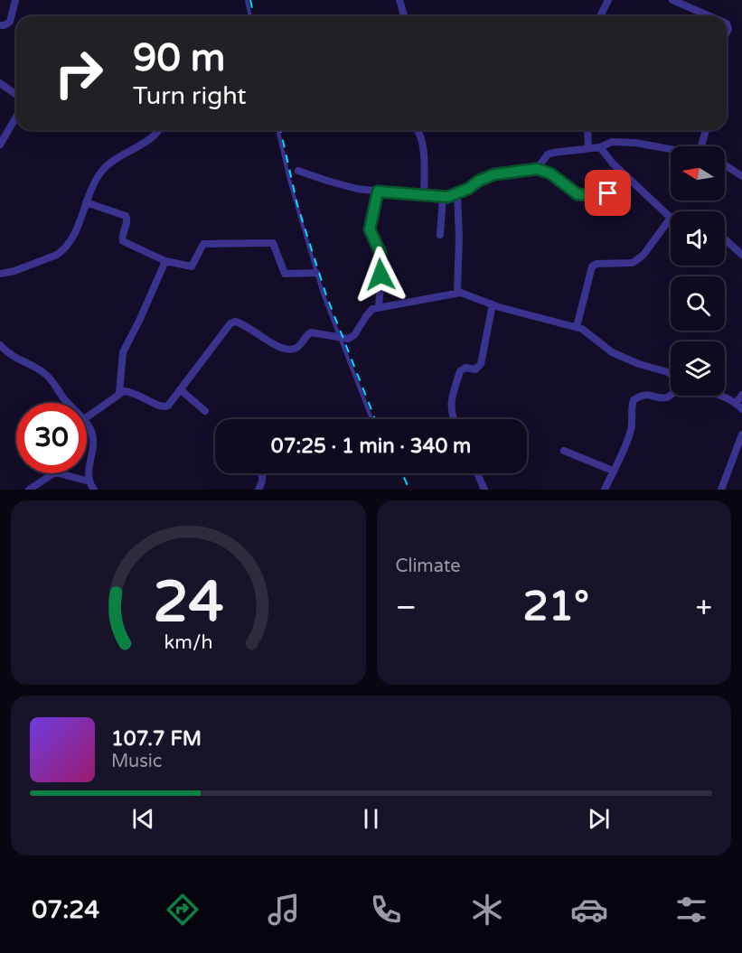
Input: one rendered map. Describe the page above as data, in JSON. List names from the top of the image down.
{
  "north": "left",
  "page": {
    "turn": ["90 m", "Turn right"],
    "limit": "30",
    "trip": "07:25 · 1 min · 340 m",
    "tile": "Climate",
    "heat": ["−", "21°", "+"],
    "song": ["107.7 FM", "Music"],
    "tabs": "07:24",
    "gauge": ["24", "km/h"]
  }
}
